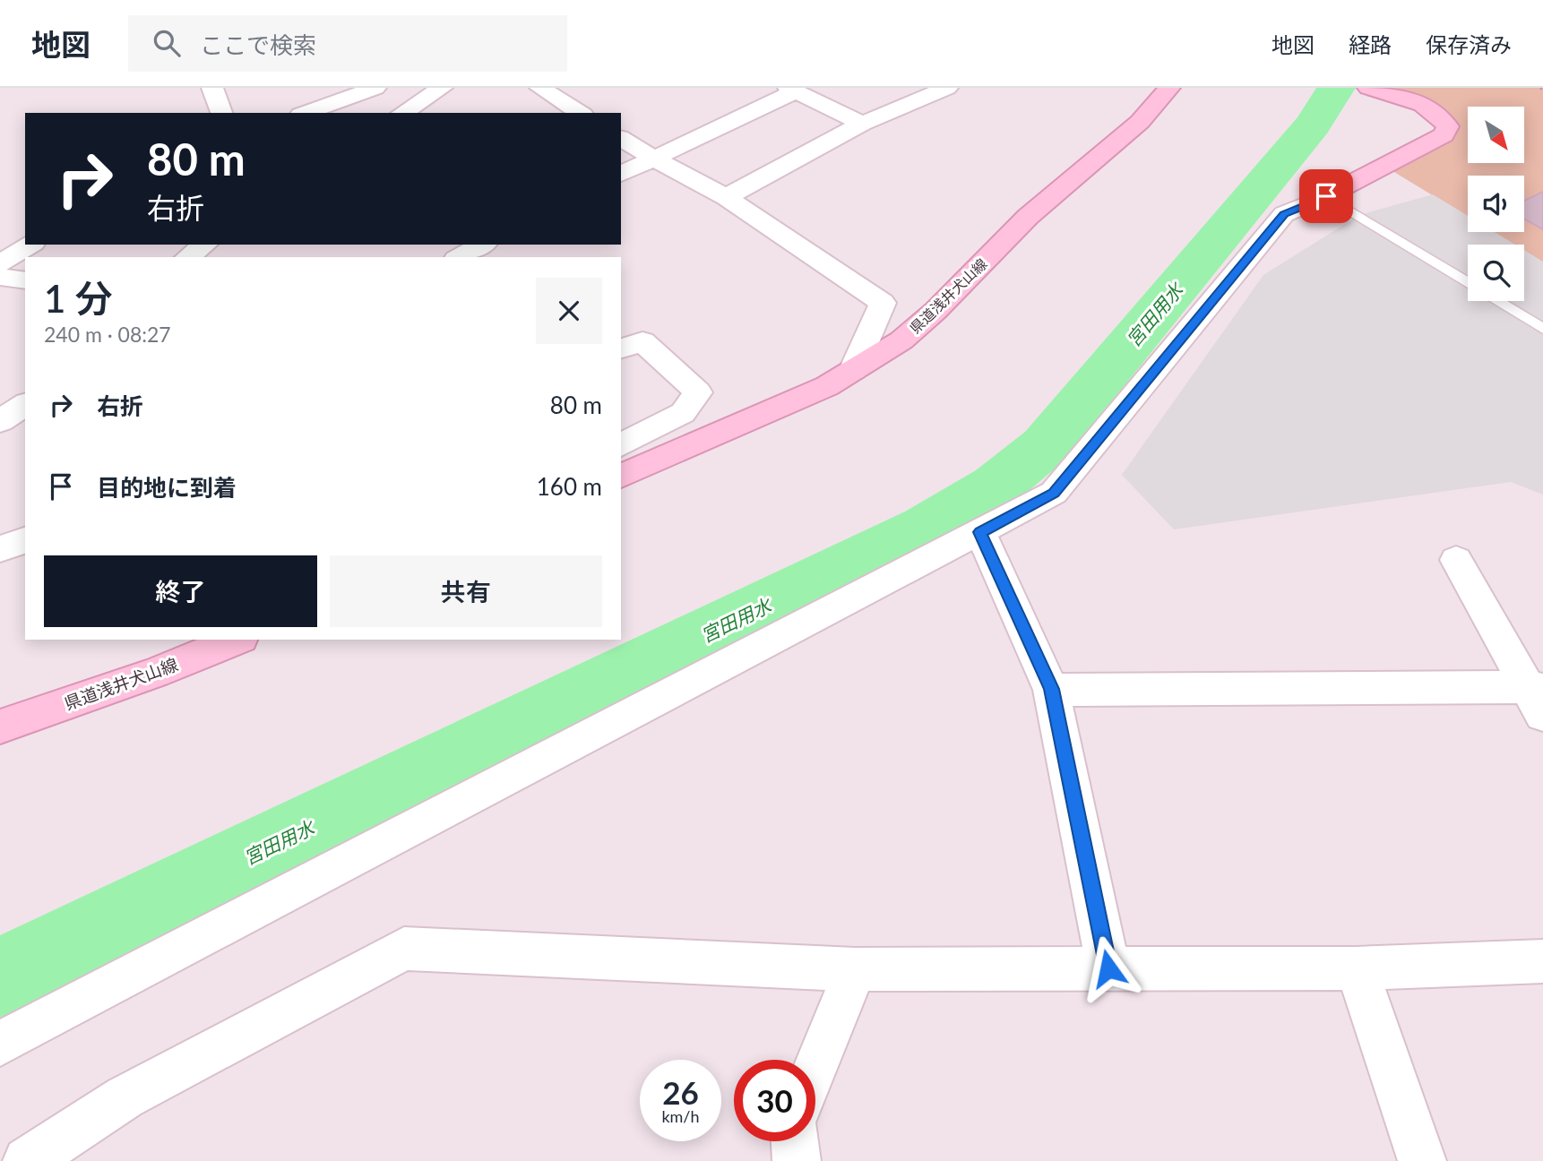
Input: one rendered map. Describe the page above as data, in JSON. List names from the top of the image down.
{
  "streets": {
    "main road": ["県道浅井犬山線"]
  },
  "water": ["宮田用水"],
  "north": "bottom right",
  "page": {
    "header": "地図",
    "search": "ここで検索",
    "nav": ["地図", "経路", "保存済み"],
    "turn": ["80 m", "右折"],
    "heading": ["1 分", "240 m · 08:27"],
    "list": [
      {
        "name": "右折",
        "value": "80 m"
      },
      {
        "name": "目的地に到着",
        "value": "160 m"
      }
    ],
    "buttons": ["終了", "共有"],
    "speed": "26 km/h",
    "limit": "30"
  }
}
